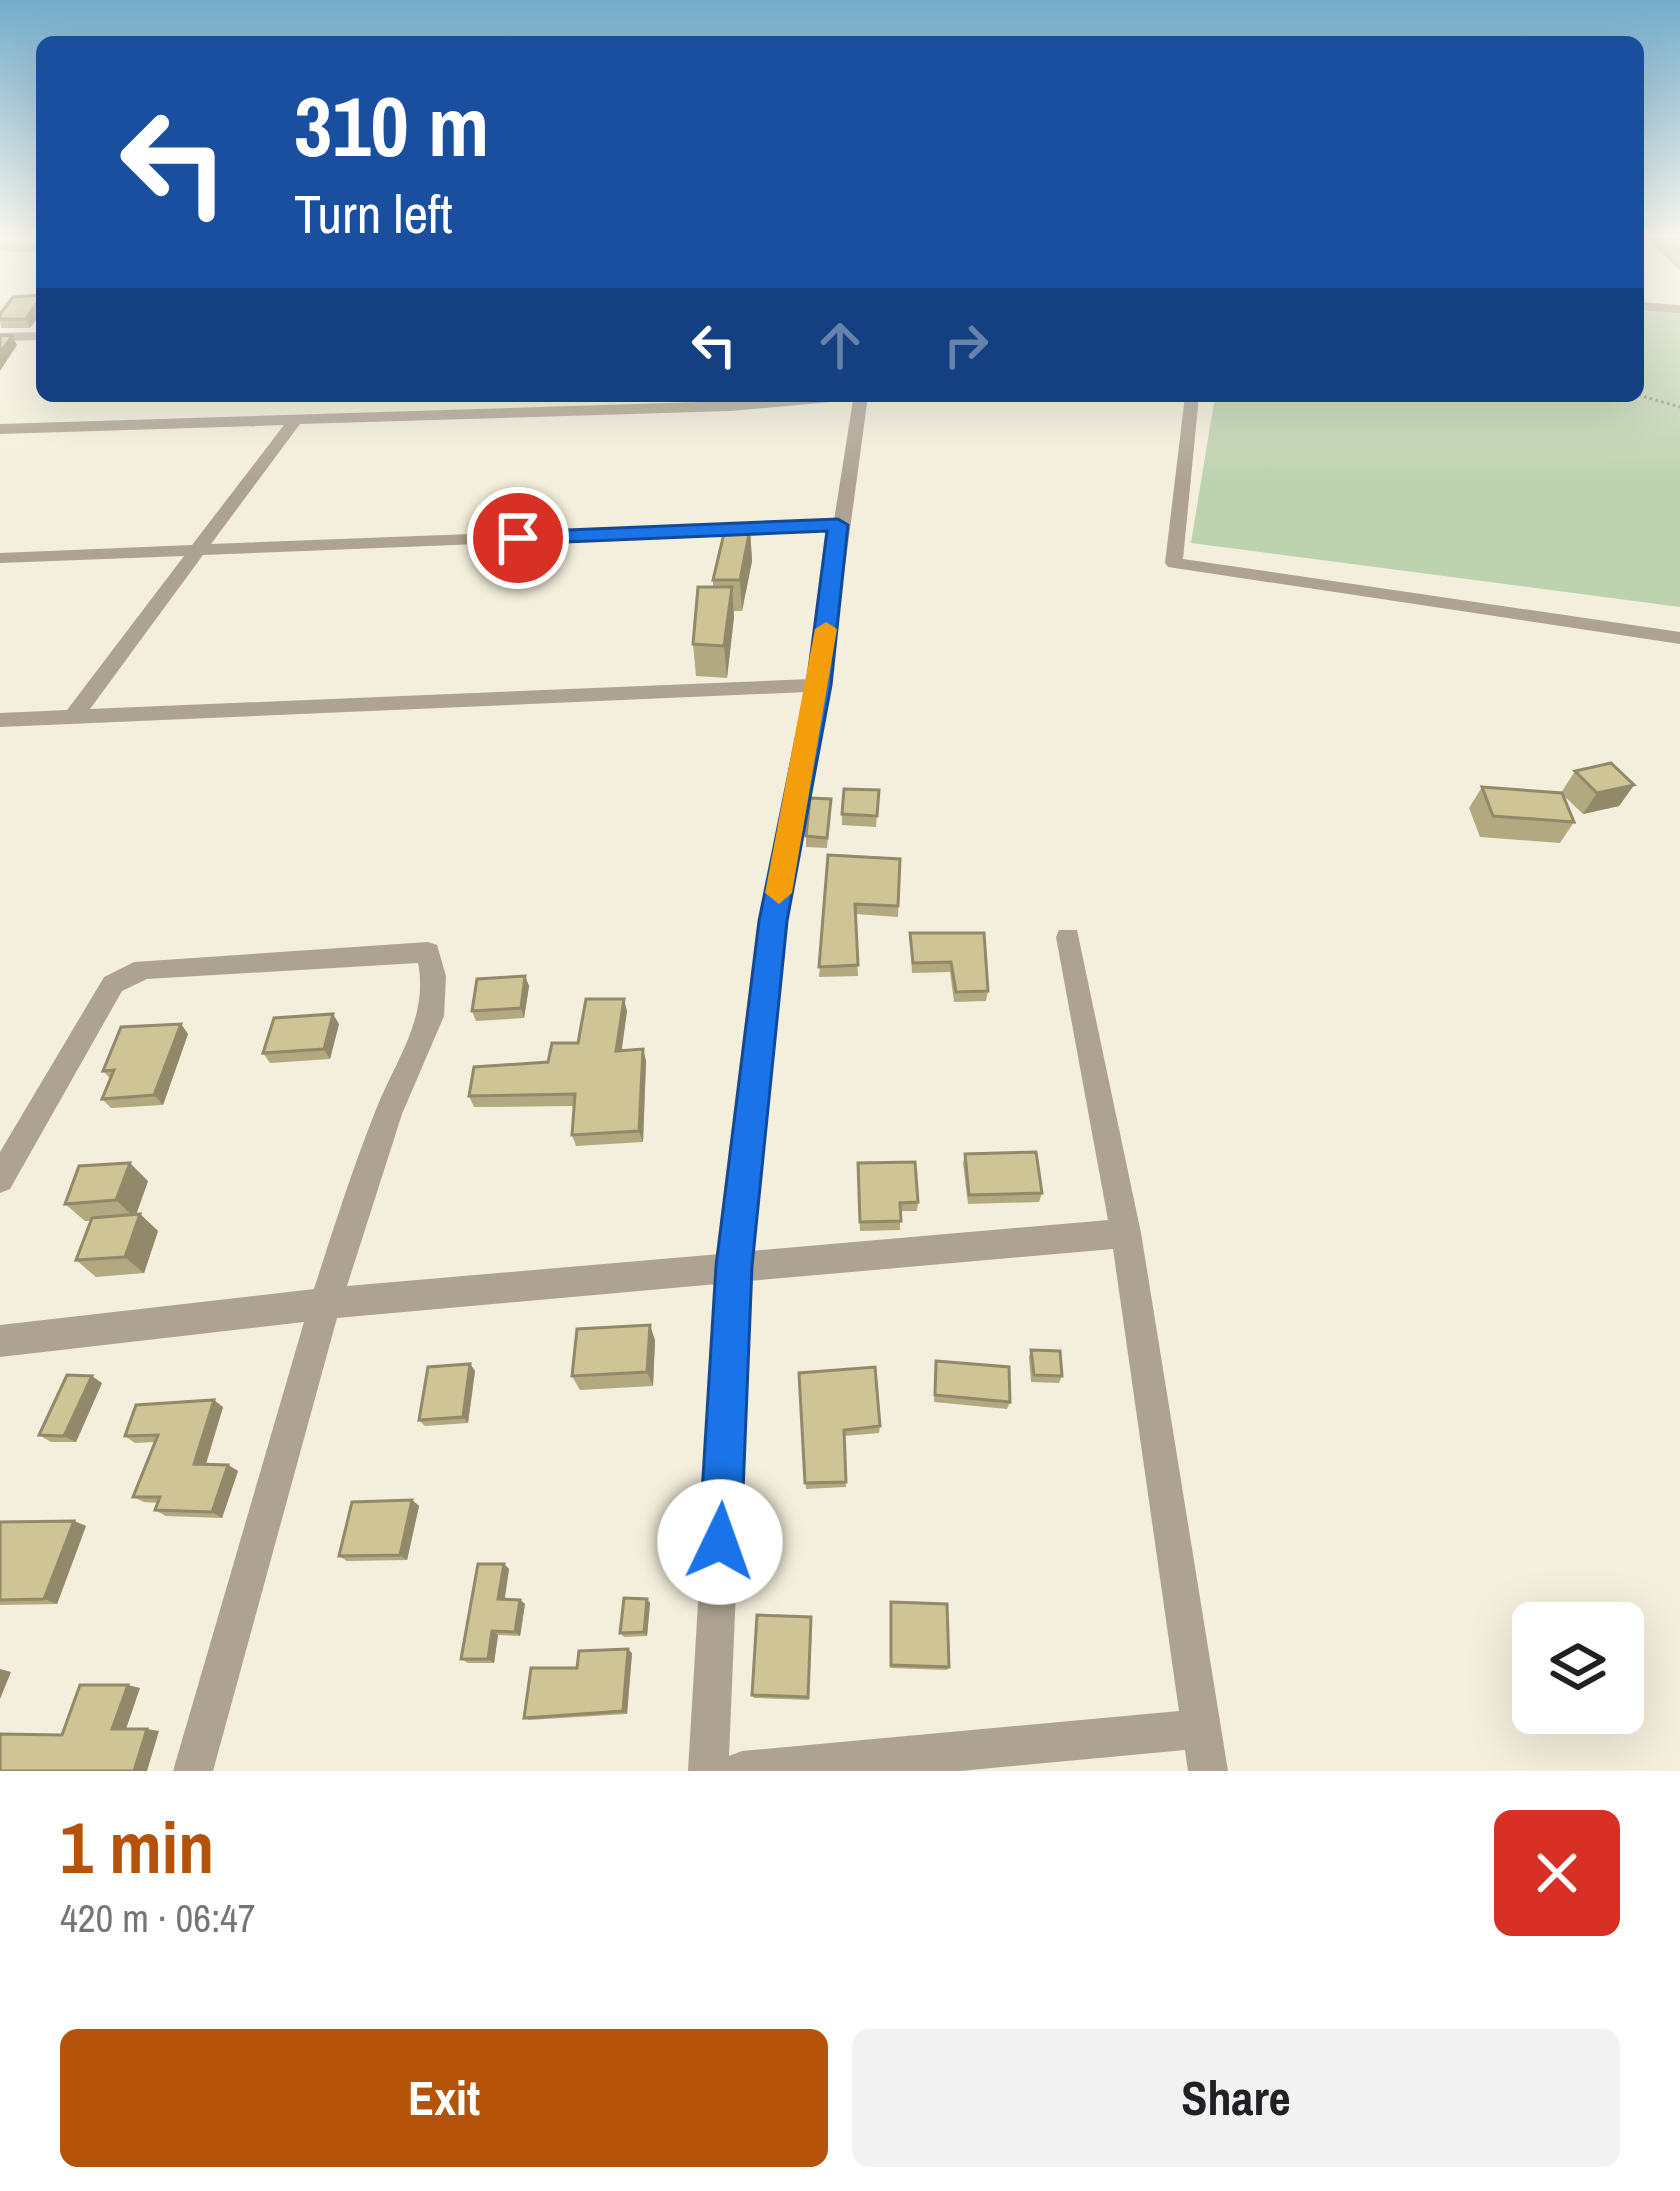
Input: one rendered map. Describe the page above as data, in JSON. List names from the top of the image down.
{
  "page": {
    "turn": ["310 m", "Turn left"],
    "heading": ["1 min", "420 m · 06:47"],
    "buttons": ["Exit", "Share"]
  }
}
